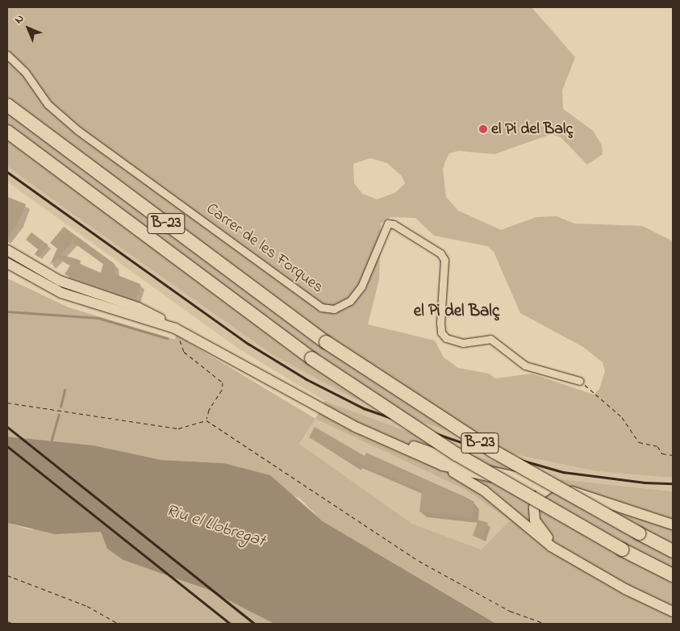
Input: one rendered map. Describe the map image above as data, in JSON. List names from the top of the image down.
{
  "streets": {
    "highway": ["B-23"],
    "street": ["Carrer de les Forques"]
  },
  "districts": ["el Pi del Balç"],
  "water": ["Riu el Llobregat"],
  "places": ["el Pi del Balç"],
  "north": "top left"
}
